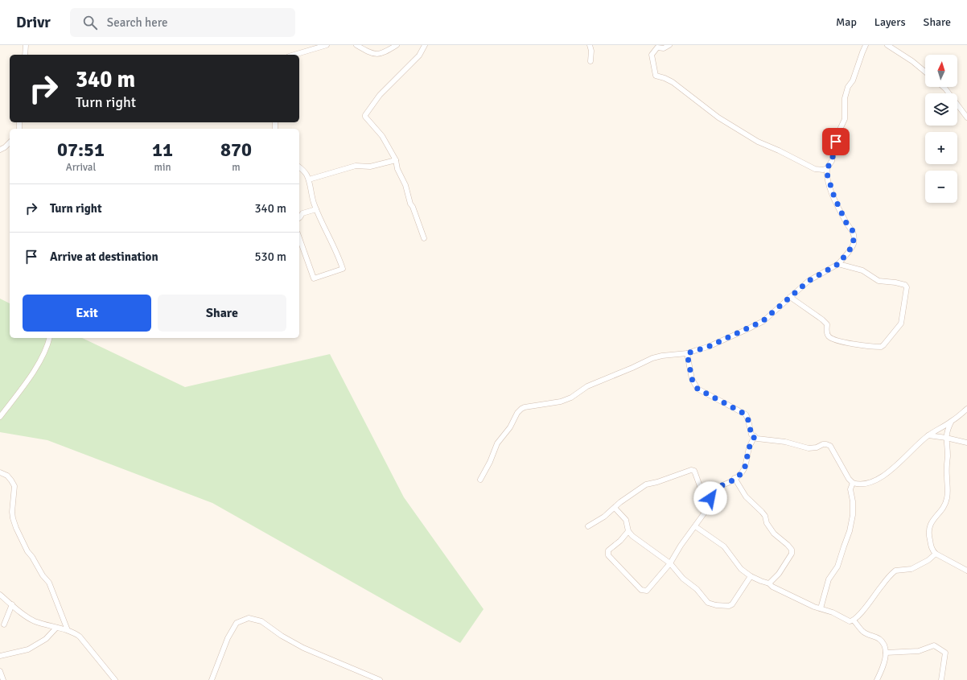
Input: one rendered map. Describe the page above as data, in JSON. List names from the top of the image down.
{
  "north": "top",
  "page": {
    "header": "Drivr",
    "search": "Search here",
    "nav": ["Map", "Layers", "Share"],
    "map_buttons": ["+", "−"],
    "turn": ["340 m", "Turn right"],
    "eta": [
      "07:51",
      "Arrival",
      "11",
      "min",
      "870",
      "m"
    ],
    "list": [
      {
        "name": "Turn right",
        "value": "340 m"
      },
      {
        "name": "Arrive at destination",
        "value": "530 m"
      }
    ],
    "buttons": ["Exit", "Share"]
  }
}
